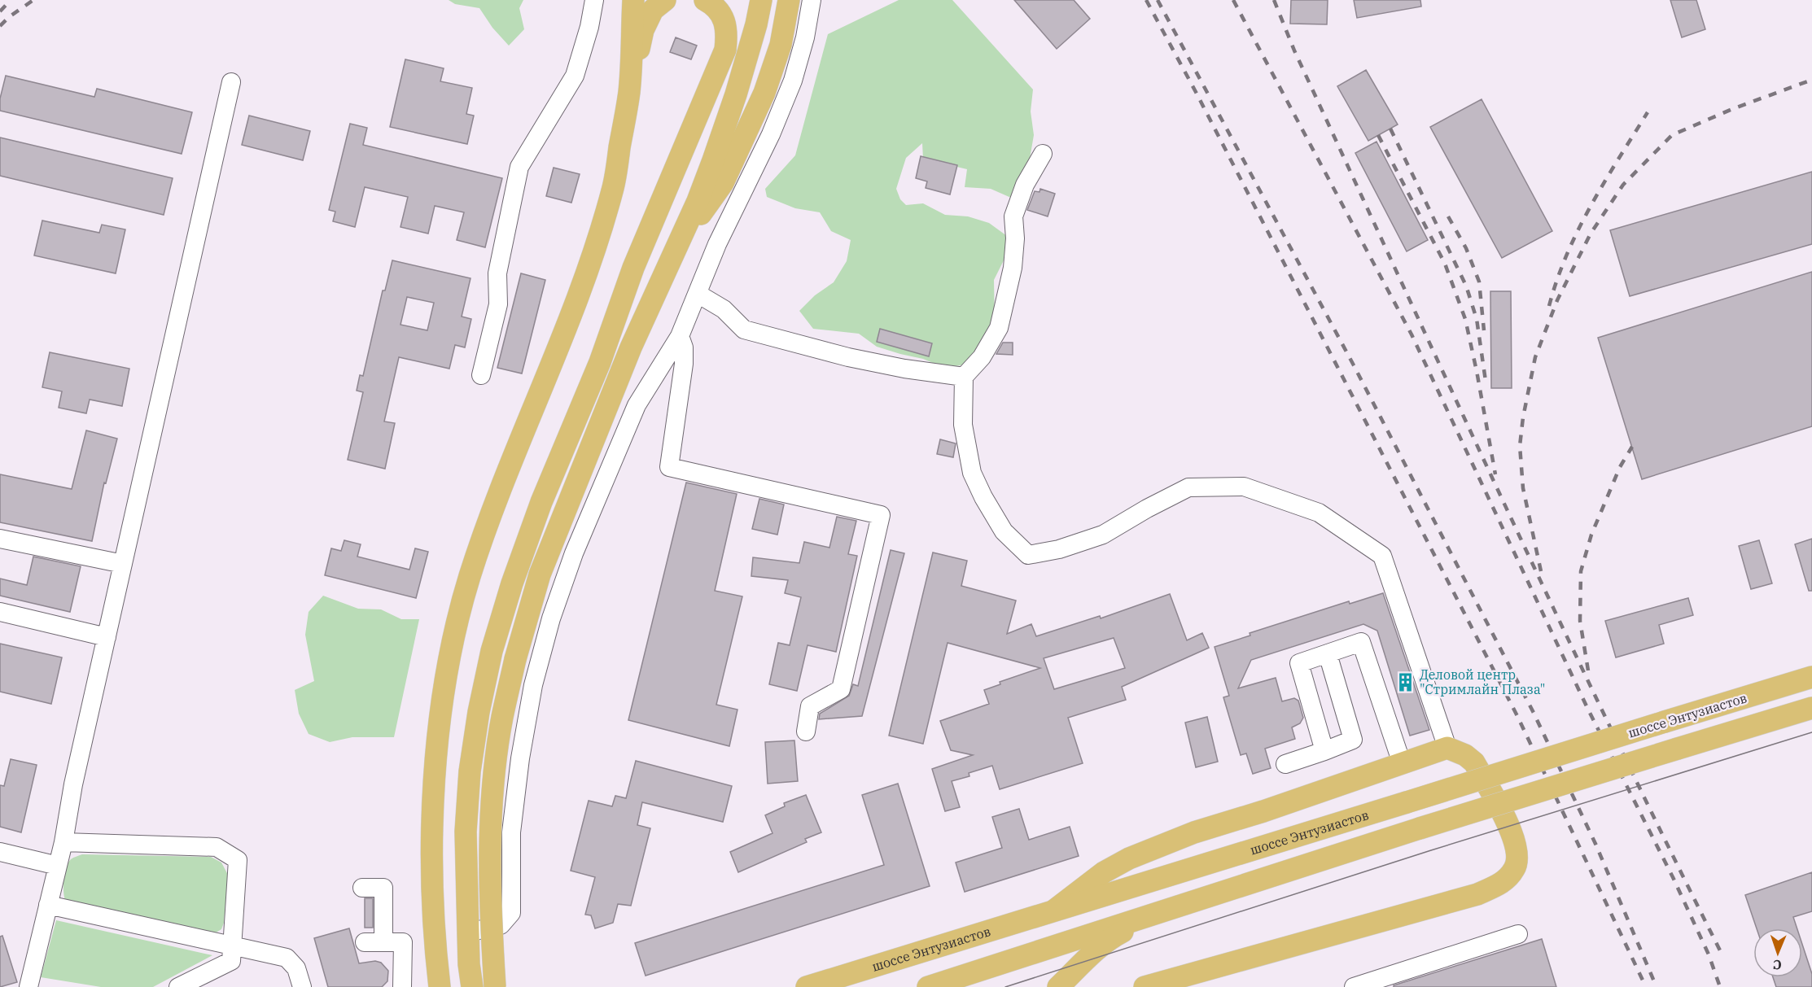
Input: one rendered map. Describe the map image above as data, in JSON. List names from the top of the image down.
{
  "streets": {
    "main road": ["шоссе Энтузиастов"]
  },
  "places": {
    "building": ["Деловой центр \"Стримлайн Плаза\""]
  },
  "north": "bottom"
}
